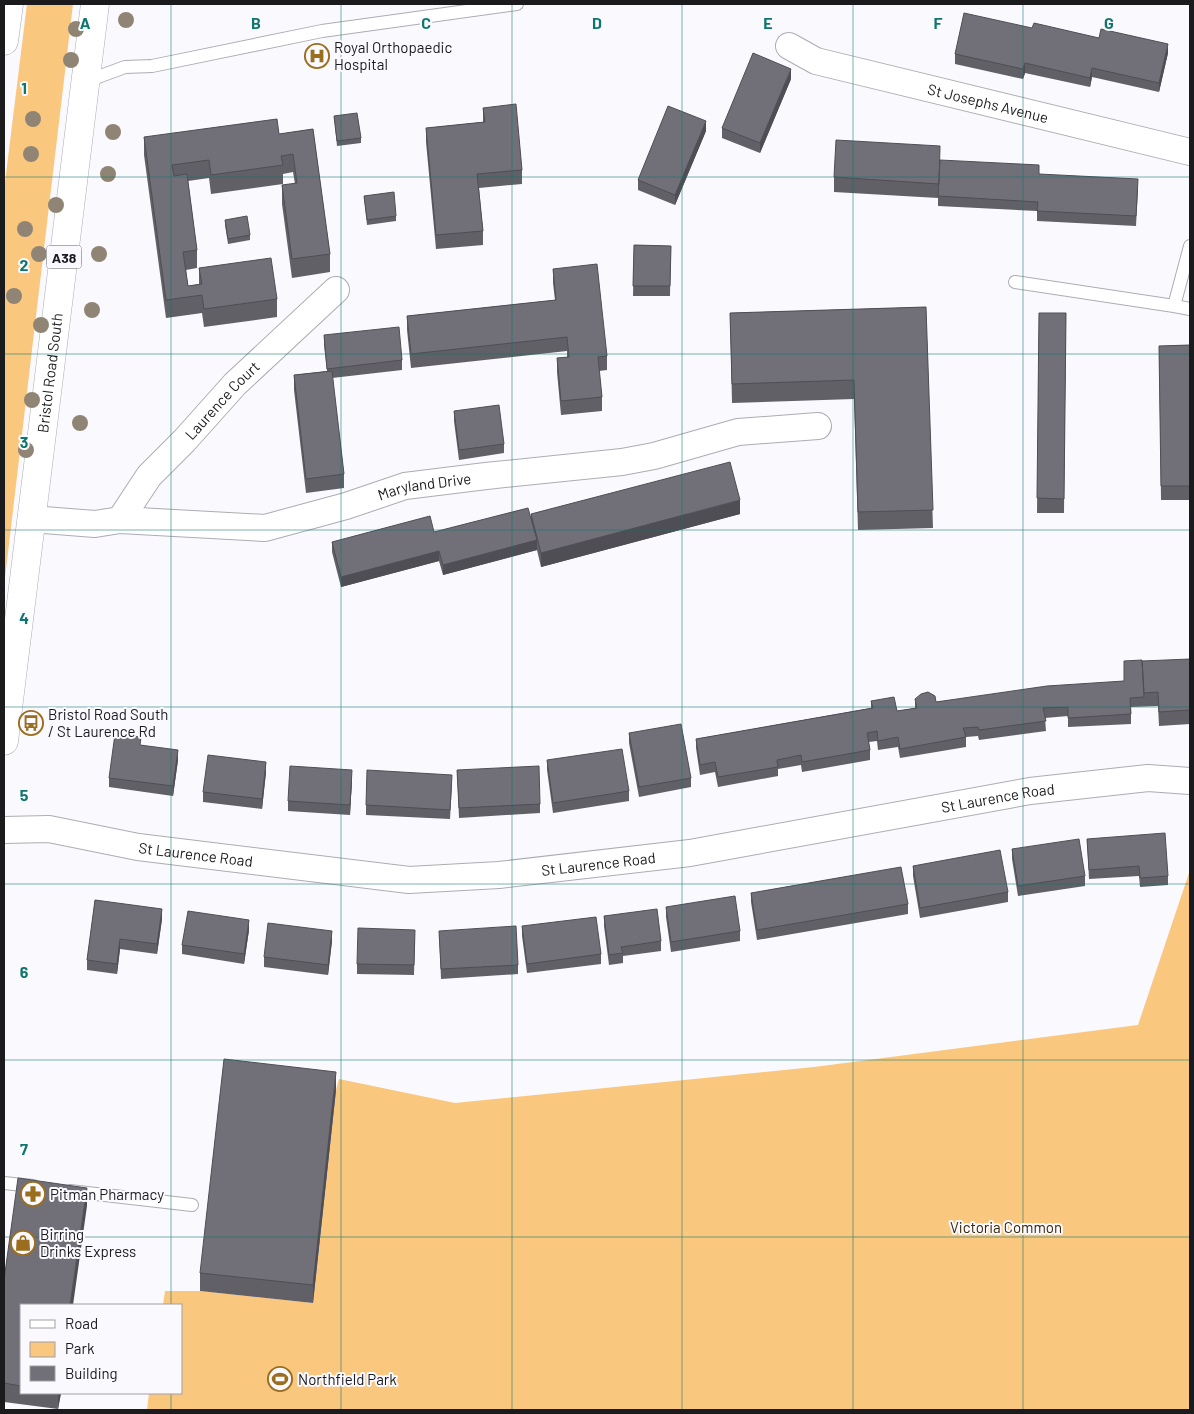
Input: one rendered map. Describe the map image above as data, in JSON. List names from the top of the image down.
{
  "streets": {
    "highway": ["A38", "Bristol Road South"],
    "street": [
      "St Josephs Avenue",
      "Laurence Court",
      "Maryland Drive",
      "St Laurence Road"
    ]
  },
  "crossings": [
    ["Bristol Road South", "Maryland Drive"],
    ["Laurence Court", "Maryland Drive"]
  ],
  "parks": ["Victoria Common"],
  "places": {
    "hospital": ["Royal Orthopaedic Hospital"],
    "bus stop": ["Bristol Road South / St Laurence Rd"],
    "pharmacy": ["Pitman Pharmacy"],
    "shop": ["Birring Drinks Express"],
    "sports": ["Northfield Park"]
  },
  "legend": ["Road", "Park", "Building"],
  "grid": {
    "columns": [
      "A",
      "B",
      "C",
      "D",
      "E",
      "F",
      "G"
    ],
    "rows": [
      "1",
      "2",
      "3",
      "4",
      "5",
      "6",
      "7"
    ]
  }
}
